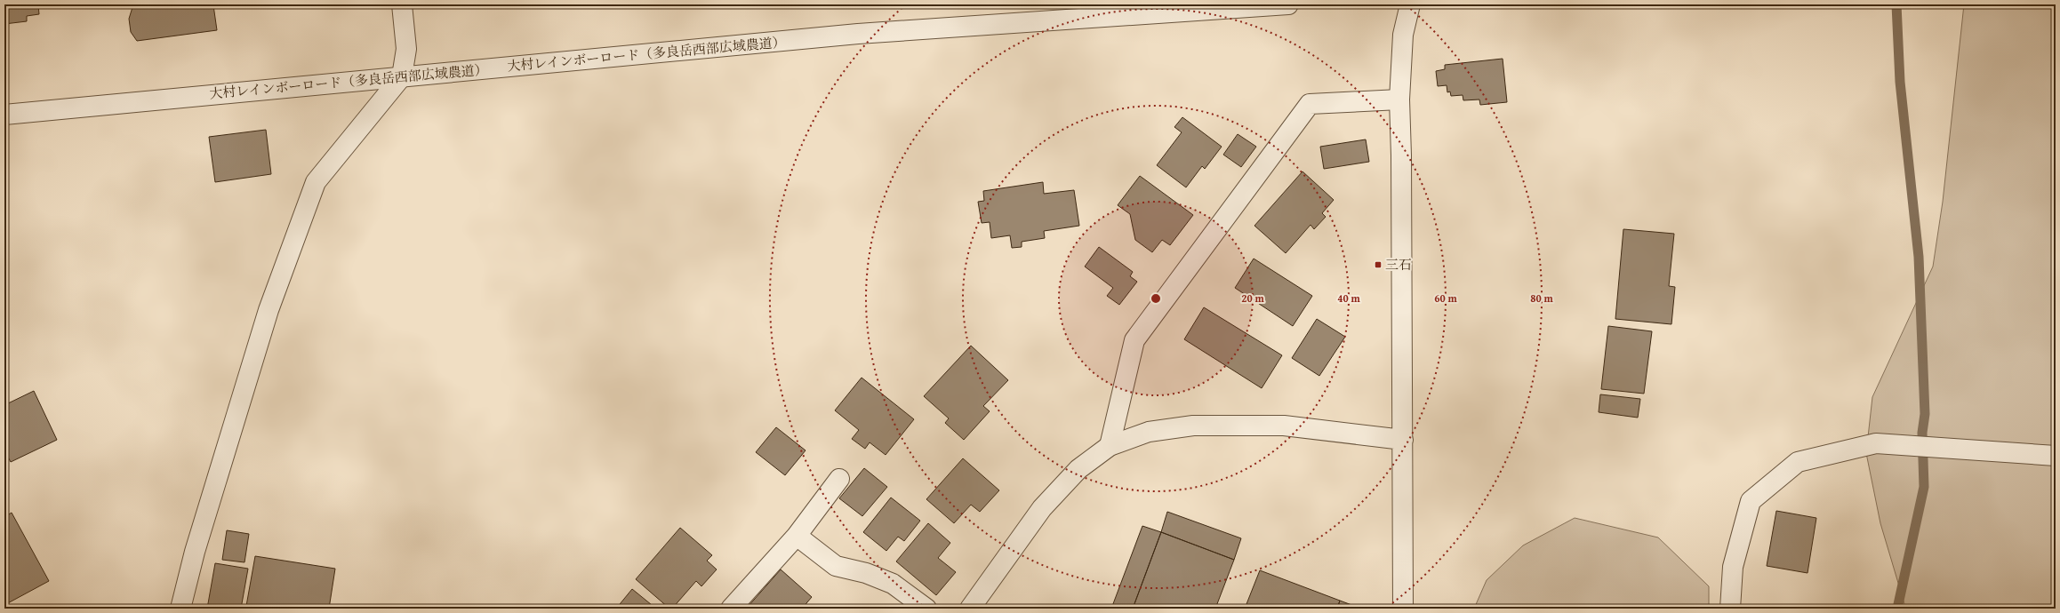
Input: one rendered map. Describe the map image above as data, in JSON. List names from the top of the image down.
{
  "streets": {
    "street": ["大村レインボーロード（多良岳西部広域農道）"]
  },
  "places": {
    "transit": ["三石"]
  },
  "rings": [
    "20 m",
    "40 m",
    "60 m",
    "80 m"
  ]
}
